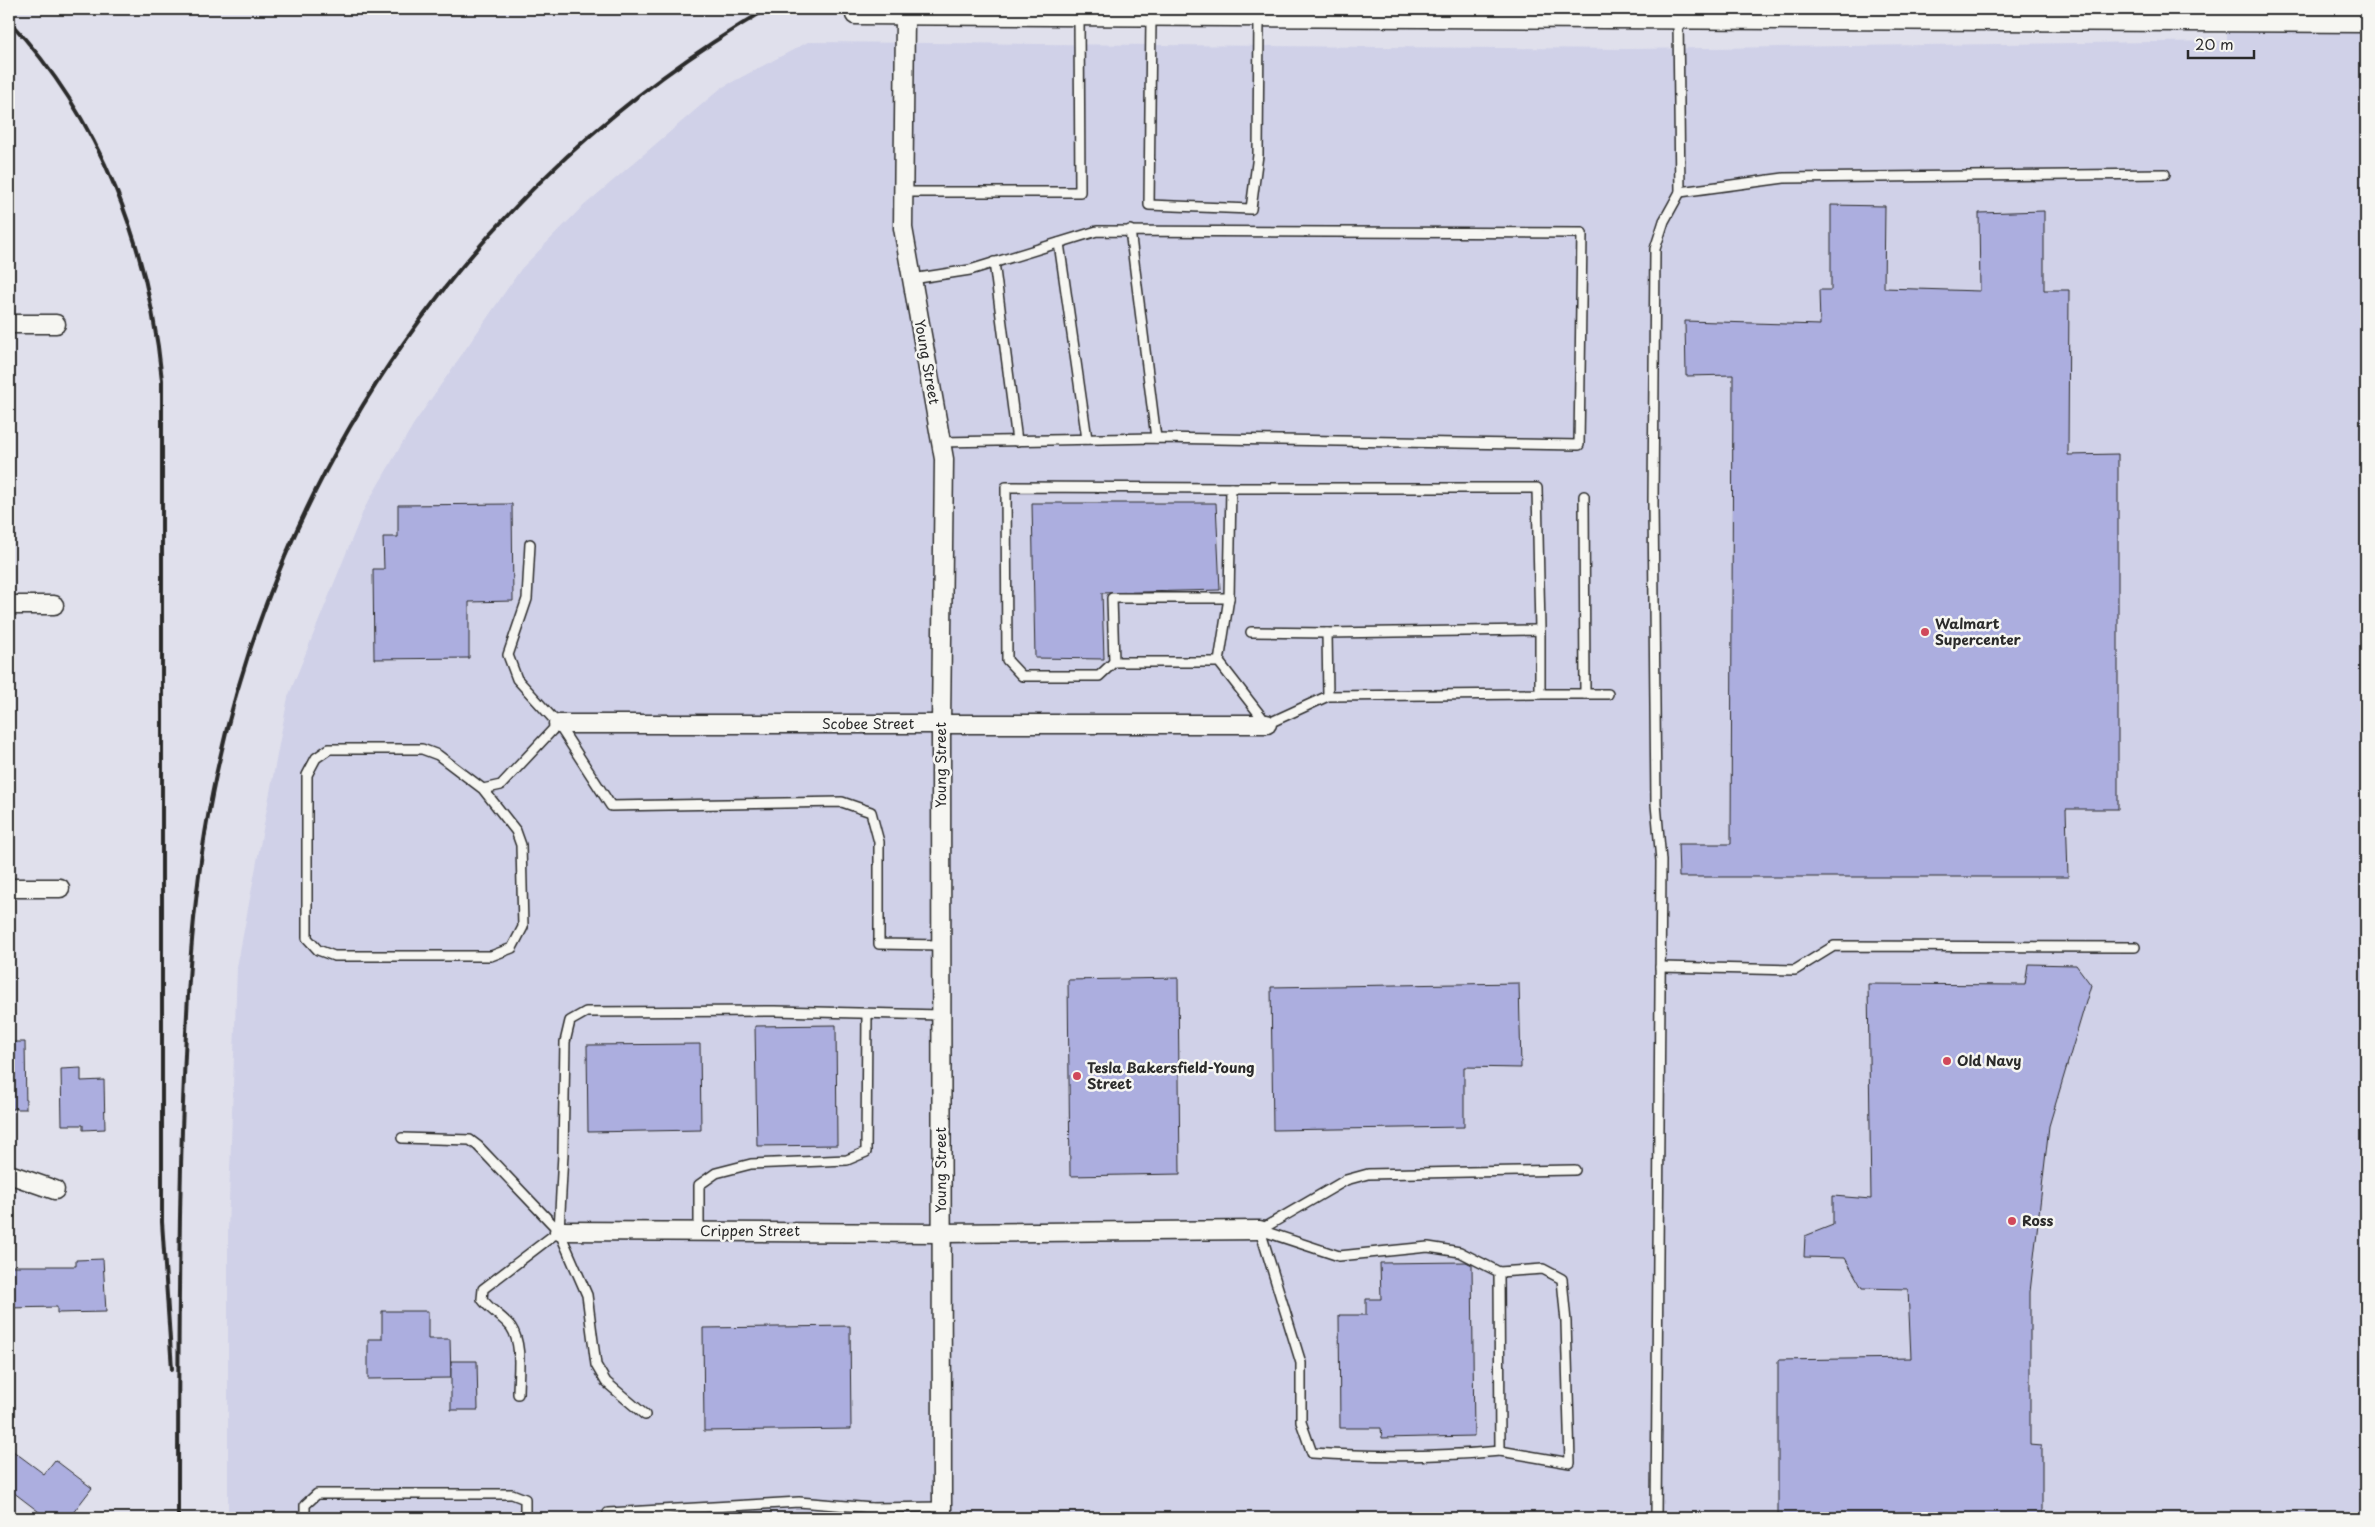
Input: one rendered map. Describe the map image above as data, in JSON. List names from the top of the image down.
{
  "streets": {
    "street": ["Young Street", "Scobee Street", "Crippen Street"]
  },
  "crossings": [
    ["Young Street", "Scobee Street"],
    ["Young Street", "Crippen Street"]
  ],
  "places": [
    "Walmart Supercenter",
    "Old Navy",
    "Tesla Bakersfield-Young Street",
    "Ross"
  ],
  "scale_bar": "20 m"
}
